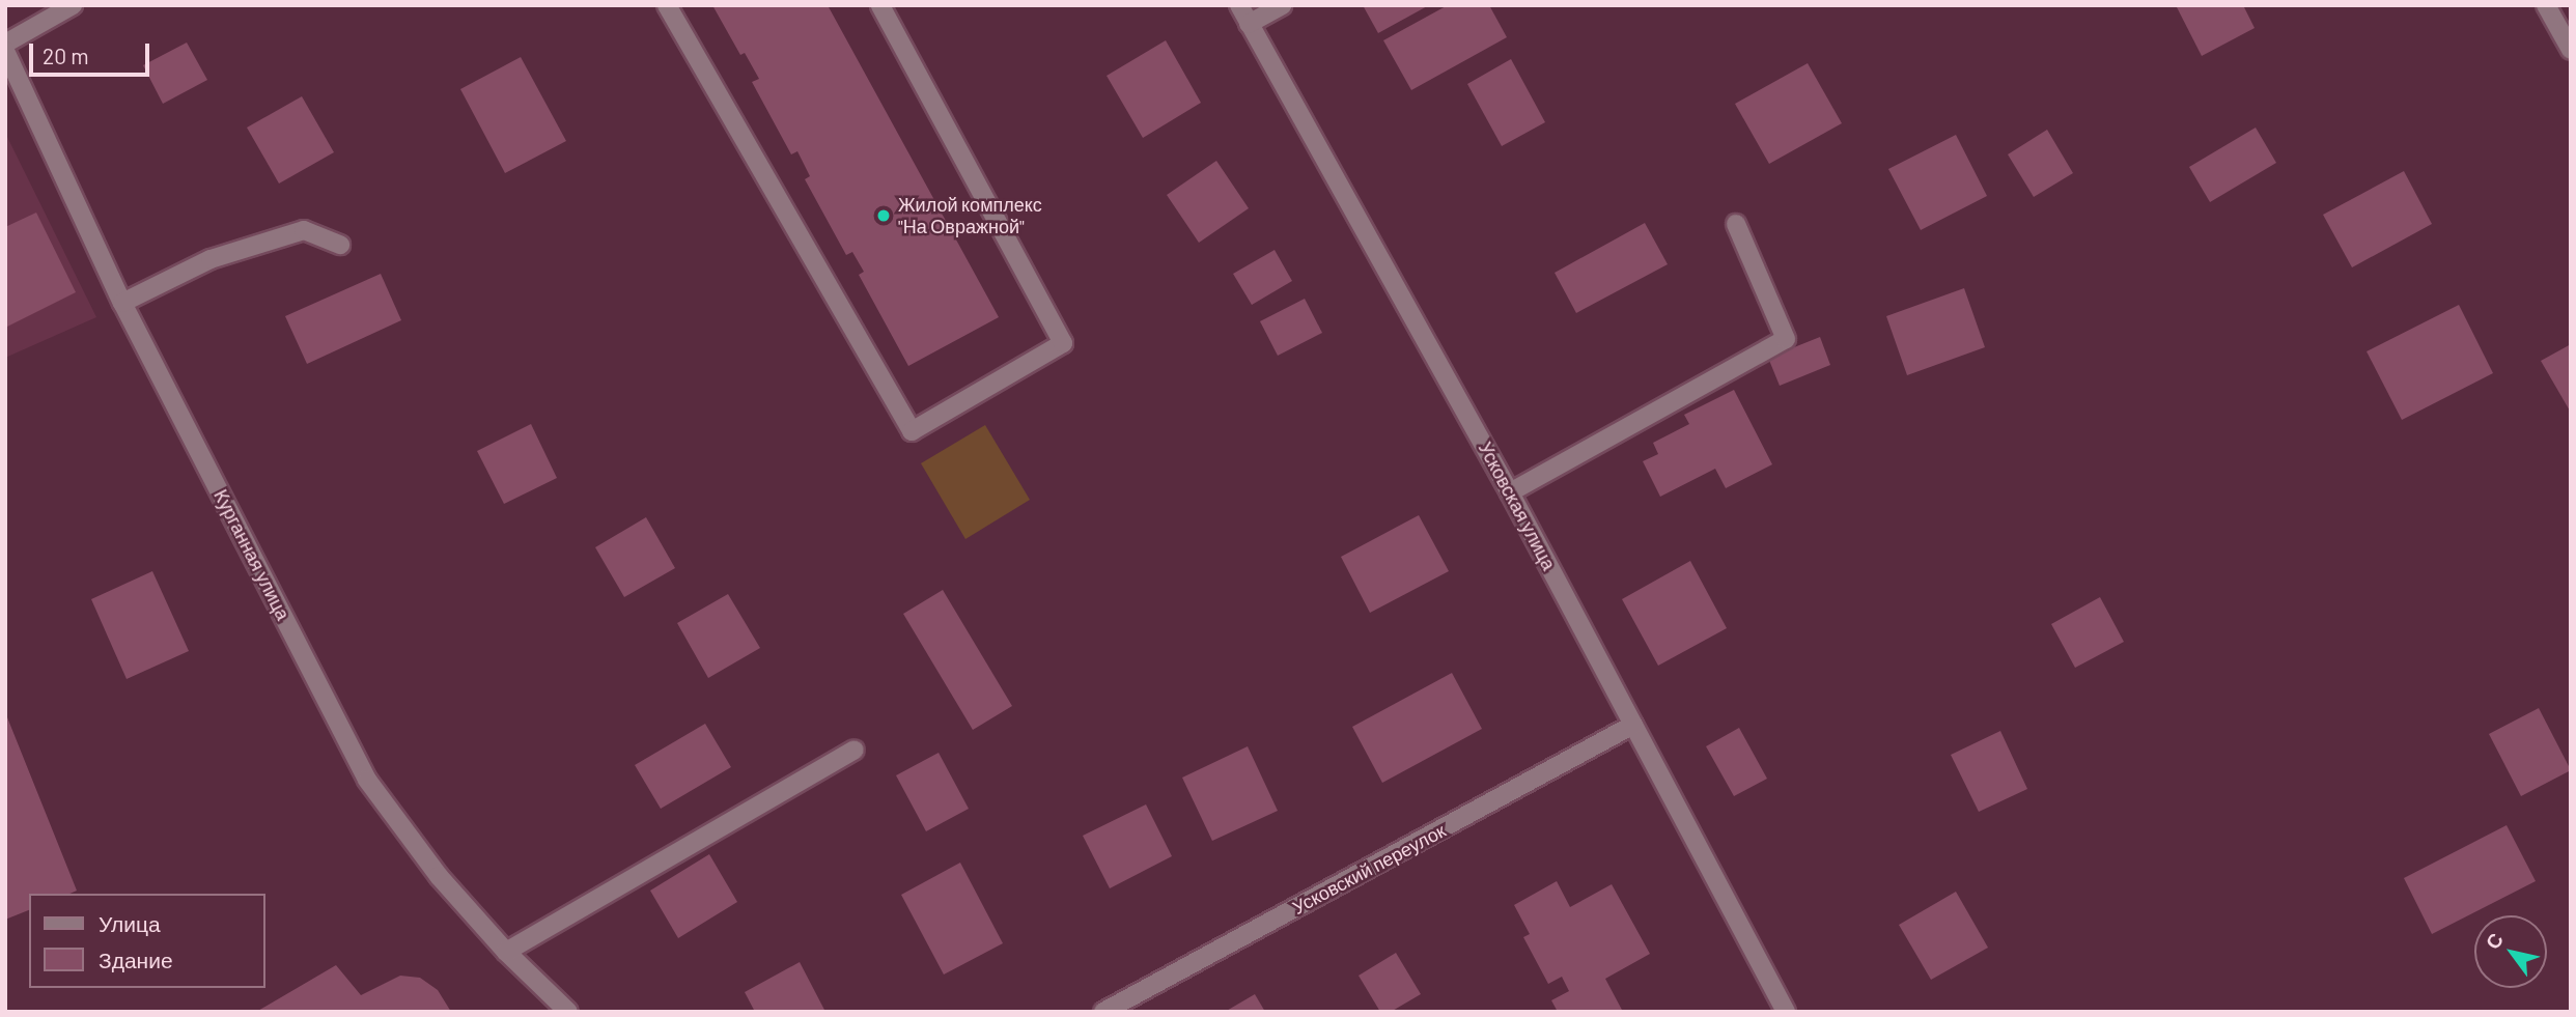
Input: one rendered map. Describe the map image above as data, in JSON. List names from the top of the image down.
{
  "streets": {
    "street": ["Усковская улица", "Курганная улица", "Усковский переулок"]
  },
  "crossings": [
    ["Усковская улица", "Усковский переулок"]
  ],
  "places": ["Жилой комплекс \"На Овражной\""],
  "legend": ["Улица", "Здание"],
  "scale_bar": "20 m",
  "north": "top left"
}
